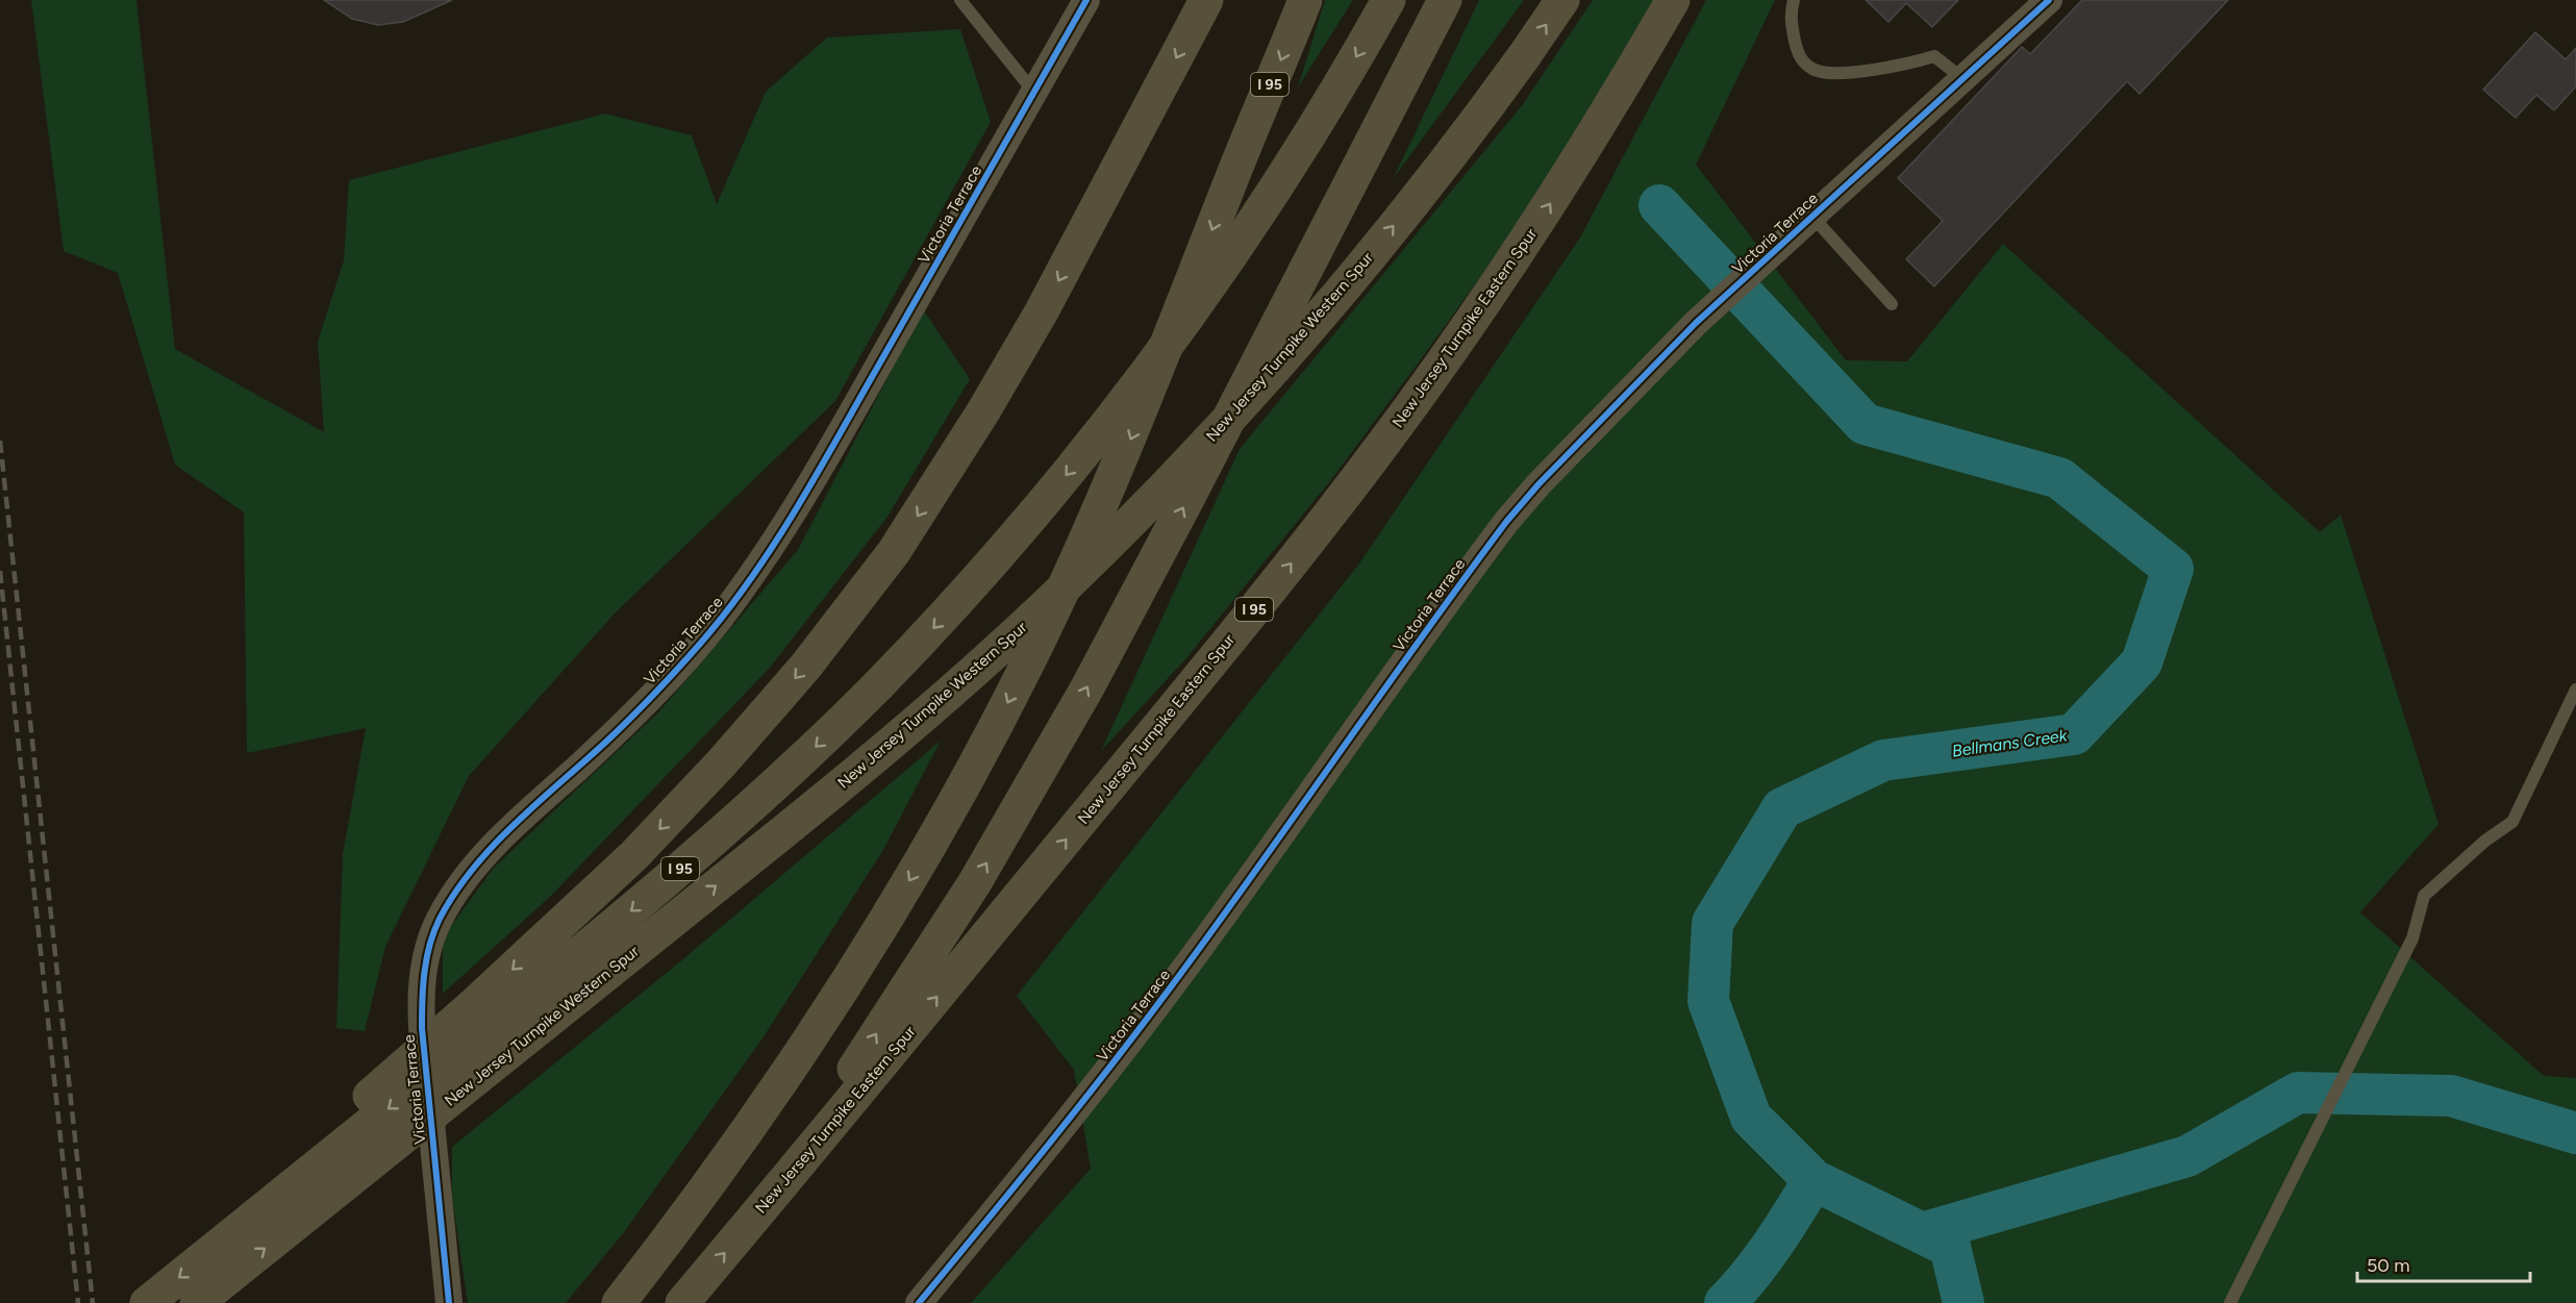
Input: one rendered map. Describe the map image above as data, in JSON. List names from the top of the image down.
{
  "streets": {
    "highway": ["I 95", "New Jersey Turnpike Eastern Spur", "New Jersey Turnpike Western Spur"],
    "street": ["Victoria Terrace"]
  },
  "water": ["Bellmans Creek"],
  "scale_bar": "50 m"
}
